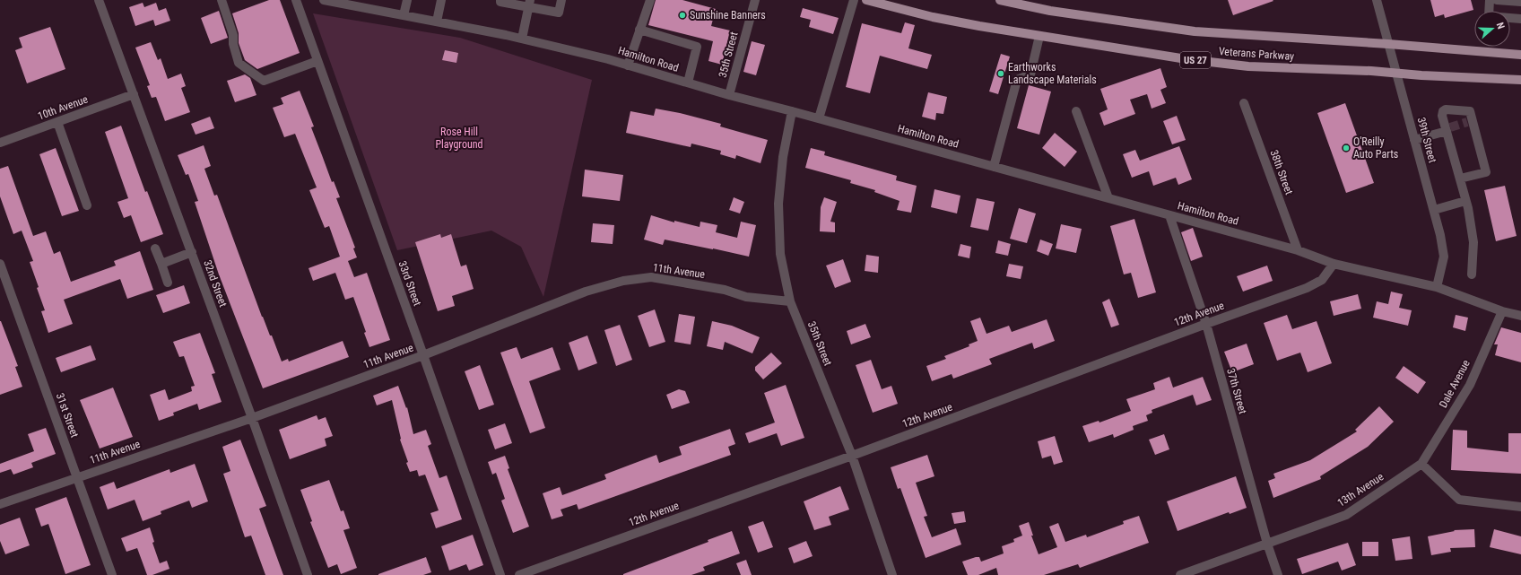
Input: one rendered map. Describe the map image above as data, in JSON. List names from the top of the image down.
{
  "streets": {
    "main road": ["Veterans Parkway", "US 27"],
    "street": [
      "35th Street",
      "Hamilton Road",
      "10th Avenue",
      "39th Street",
      "38th Street",
      "11th Avenue",
      "32nd Street",
      "33rd Street",
      "12th Avenue",
      "Dale Avenue",
      "37th Street",
      "31st Street",
      "13th Avenue"
    ]
  },
  "crossings": [
    ["Veterans Parkway", "39th Street"],
    ["35th Street", "Hamilton Road"],
    ["35th Street", "11th Avenue"],
    ["35th Street", "12th Avenue"],
    ["Hamilton Road", "39th Street"],
    ["Hamilton Road", "38th Street"],
    ["Hamilton Road", "12th Avenue"],
    ["Hamilton Road", "Dale Avenue"],
    ["Hamilton Road", "37th Street"],
    ["10th Avenue", "32nd Street"],
    ["11th Avenue", "32nd Street"],
    ["11th Avenue", "33rd Street"],
    ["11th Avenue", "31st Street"],
    ["12th Avenue", "37th Street"],
    ["Dale Avenue", "13th Avenue"],
    ["37th Street", "13th Avenue"]
  ],
  "parks": ["Rose Hill Playground"],
  "places": ["Sunshine Banners", "Earthworks Landscape Materials", "O'Reilly Auto Parts"],
  "north": "right"
}
